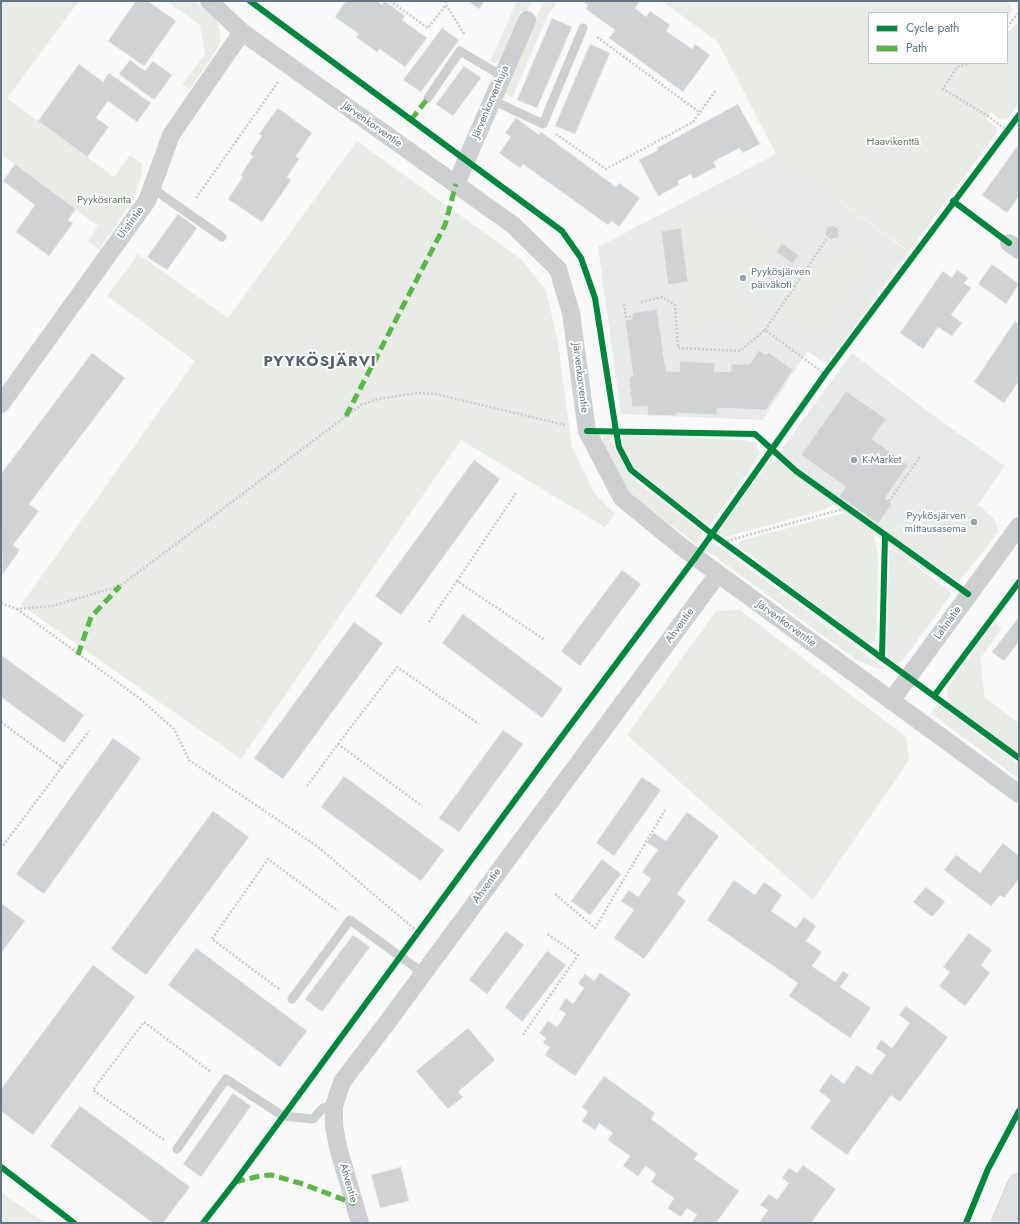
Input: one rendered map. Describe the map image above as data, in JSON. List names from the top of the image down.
{
  "streets": {
    "street": [
      "Järvenkorvenkuja",
      "Järvenkorventie",
      "Uistintie",
      "Lahnatie",
      "Ahventie"
    ]
  },
  "crossings": [
    ["Järvenkorvenkuja", "Järvenkorventie"],
    ["Järvenkorventie", "Uistintie"],
    ["Järvenkorventie", "Lahnatie"],
    ["Järvenkorventie", "Ahventie"]
  ],
  "districts": ["PYYKÖSJÄRVI"],
  "parks": ["Haavikenttä", "Pyykösranta"],
  "places": ["Pyykösjärven päiväkoti", "K-Market", "Pyykösjärven mittausasema"],
  "legend": ["Cycle path", "Path"]
}
